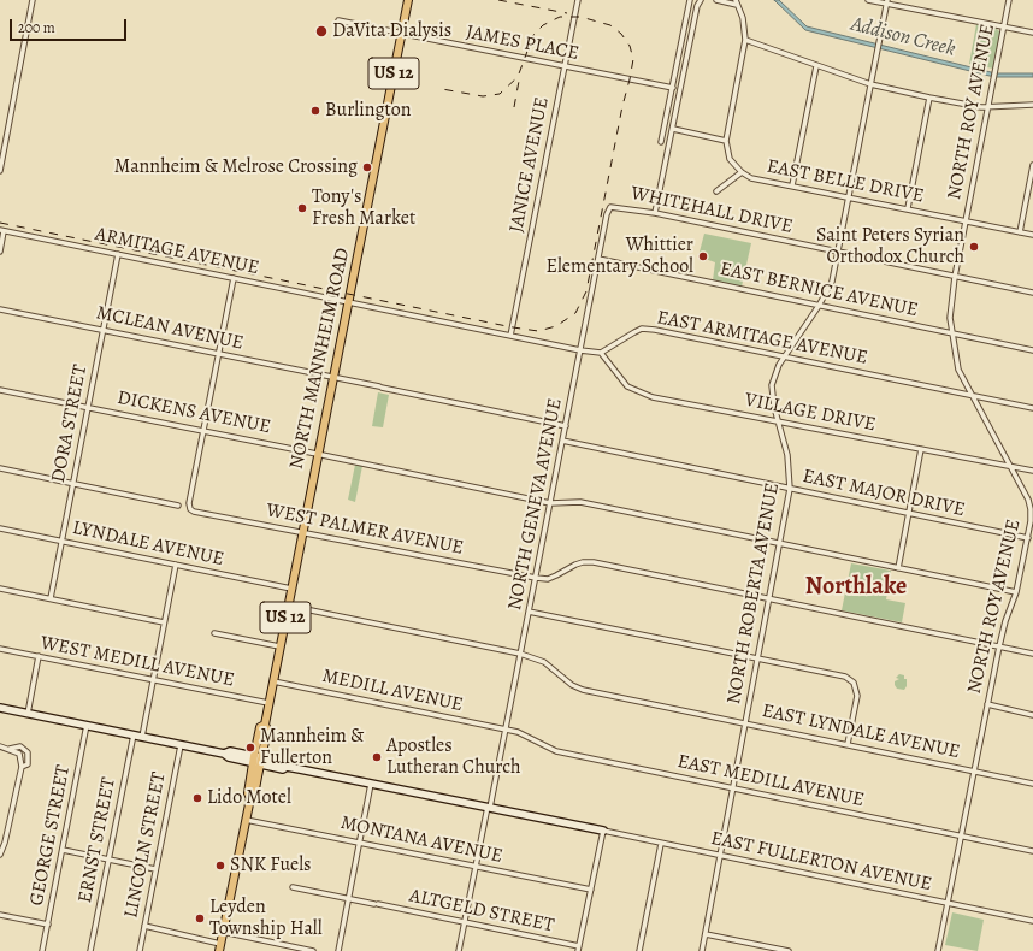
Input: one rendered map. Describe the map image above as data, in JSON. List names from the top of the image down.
{
  "streets": {
    "main road": ["US 12", "NORTH MANNHEIM ROAD"],
    "street": [
      "JAMES PLACE",
      "NORTH ROY AVENUE",
      "JANICE AVENUE",
      "EAST BELLE DRIVE",
      "WHITEHALL DRIVE",
      "ARMITAGE AVENUE",
      "EAST BERNICE AVENUE",
      "MCLEAN AVENUE",
      "EAST ARMITAGE AVENUE",
      "DICKENS AVENUE",
      "VILLAGE DRIVE",
      "DORA STREET",
      "EAST MAJOR DRIVE",
      "NORTH GENEVA AVENUE",
      "WEST PALMER AVENUE",
      "LYNDALE AVENUE",
      "NORTH ROBERTA AVENUE",
      "WEST MEDILL AVENUE",
      "MEDILL AVENUE",
      "EAST LYNDALE AVENUE",
      "EAST MEDILL AVENUE",
      "GEORGE STREET",
      "ERNST STREET",
      "MONTANA AVENUE",
      "LINCOLN STREET",
      "EAST FULLERTON AVENUE",
      "ALTGELD STREET"
    ]
  },
  "crossings": [
    ["JAMES PLACE", "JANICE AVENUE"],
    ["JAMES PLACE", "NORTH MANNHEIM ROAD"],
    ["NORTH ROY AVENUE", "EAST BELLE DRIVE"],
    ["NORTH ROY AVENUE", "WHITEHALL DRIVE"],
    ["NORTH ROY AVENUE", "EAST BERNICE AVENUE"],
    ["NORTH ROY AVENUE", "EAST ARMITAGE AVENUE"],
    ["NORTH ROY AVENUE", "DICKENS AVENUE"],
    ["NORTH ROY AVENUE", "VILLAGE DRIVE"],
    ["NORTH ROY AVENUE", "EAST MAJOR DRIVE"],
    ["NORTH ROY AVENUE", "EAST LYNDALE AVENUE"],
    ["NORTH ROY AVENUE", "EAST MEDILL AVENUE"],
    ["NORTH ROY AVENUE", "EAST FULLERTON AVENUE"],
    ["EAST BELLE DRIVE", "NORTH ROBERTA AVENUE"],
    ["WHITEHALL DRIVE", "NORTH GENEVA AVENUE"],
    ["WHITEHALL DRIVE", "NORTH ROBERTA AVENUE"],
    ["ARMITAGE AVENUE", "NORTH MANNHEIM ROAD"],
    ["ARMITAGE AVENUE", "DORA STREET"],
    ["EAST BERNICE AVENUE", "NORTH GENEVA AVENUE"],
    ["EAST BERNICE AVENUE", "NORTH ROBERTA AVENUE"],
    ["MCLEAN AVENUE", "NORTH MANNHEIM ROAD"],
    ["MCLEAN AVENUE", "DORA STREET"],
    ["EAST ARMITAGE AVENUE", "VILLAGE DRIVE"],
    ["EAST ARMITAGE AVENUE", "NORTH ROBERTA AVENUE"],
    ["NORTH MANNHEIM ROAD", "DICKENS AVENUE"],
    ["NORTH MANNHEIM ROAD", "WEST PALMER AVENUE"],
    ["NORTH MANNHEIM ROAD", "LYNDALE AVENUE"],
    ["NORTH MANNHEIM ROAD", "WEST MEDILL AVENUE"],
    ["NORTH MANNHEIM ROAD", "MEDILL AVENUE"],
    ["NORTH MANNHEIM ROAD", "MONTANA AVENUE"],
    ["DICKENS AVENUE", "DORA STREET"],
    ["DICKENS AVENUE", "NORTH GENEVA AVENUE"],
    ["DICKENS AVENUE", "WEST PALMER AVENUE"],
    ["DICKENS AVENUE", "NORTH ROBERTA AVENUE"],
    ["VILLAGE DRIVE", "NORTH ROBERTA AVENUE"],
    ["DORA STREET", "LYNDALE AVENUE"],
    ["EAST MAJOR DRIVE", "NORTH GENEVA AVENUE"],
    ["EAST MAJOR DRIVE", "NORTH ROBERTA AVENUE"],
    ["NORTH GENEVA AVENUE", "WEST PALMER AVENUE"],
    ["NORTH GENEVA AVENUE", "MEDILL AVENUE"],
    ["NORTH GENEVA AVENUE", "EAST LYNDALE AVENUE"],
    ["NORTH GENEVA AVENUE", "EAST MEDILL AVENUE"],
    ["NORTH GENEVA AVENUE", "MONTANA AVENUE"],
    ["NORTH GENEVA AVENUE", "ALTGELD STREET"],
    ["NORTH ROBERTA AVENUE", "EAST LYNDALE AVENUE"],
    ["NORTH ROBERTA AVENUE", "EAST MEDILL AVENUE"],
    ["NORTH ROBERTA AVENUE", "EAST FULLERTON AVENUE"],
    ["MEDILL AVENUE", "EAST MEDILL AVENUE"]
  ],
  "districts": ["Northlake"],
  "water": ["Addison Creek"],
  "places": [
    "DaVita Dialysis",
    "Burlington",
    "Mannheim & Melrose Crossing",
    "Tony's Fresh Market",
    "Saint Peters Syrian Orthodox Church",
    "Whittier Elementary School",
    "Mannheim & Fullerton",
    "Apostles Lutheran Church",
    "Lido Motel",
    "SNK Fuels",
    "Leyden Township Hall"
  ],
  "scale_bar": "200 m"
}
